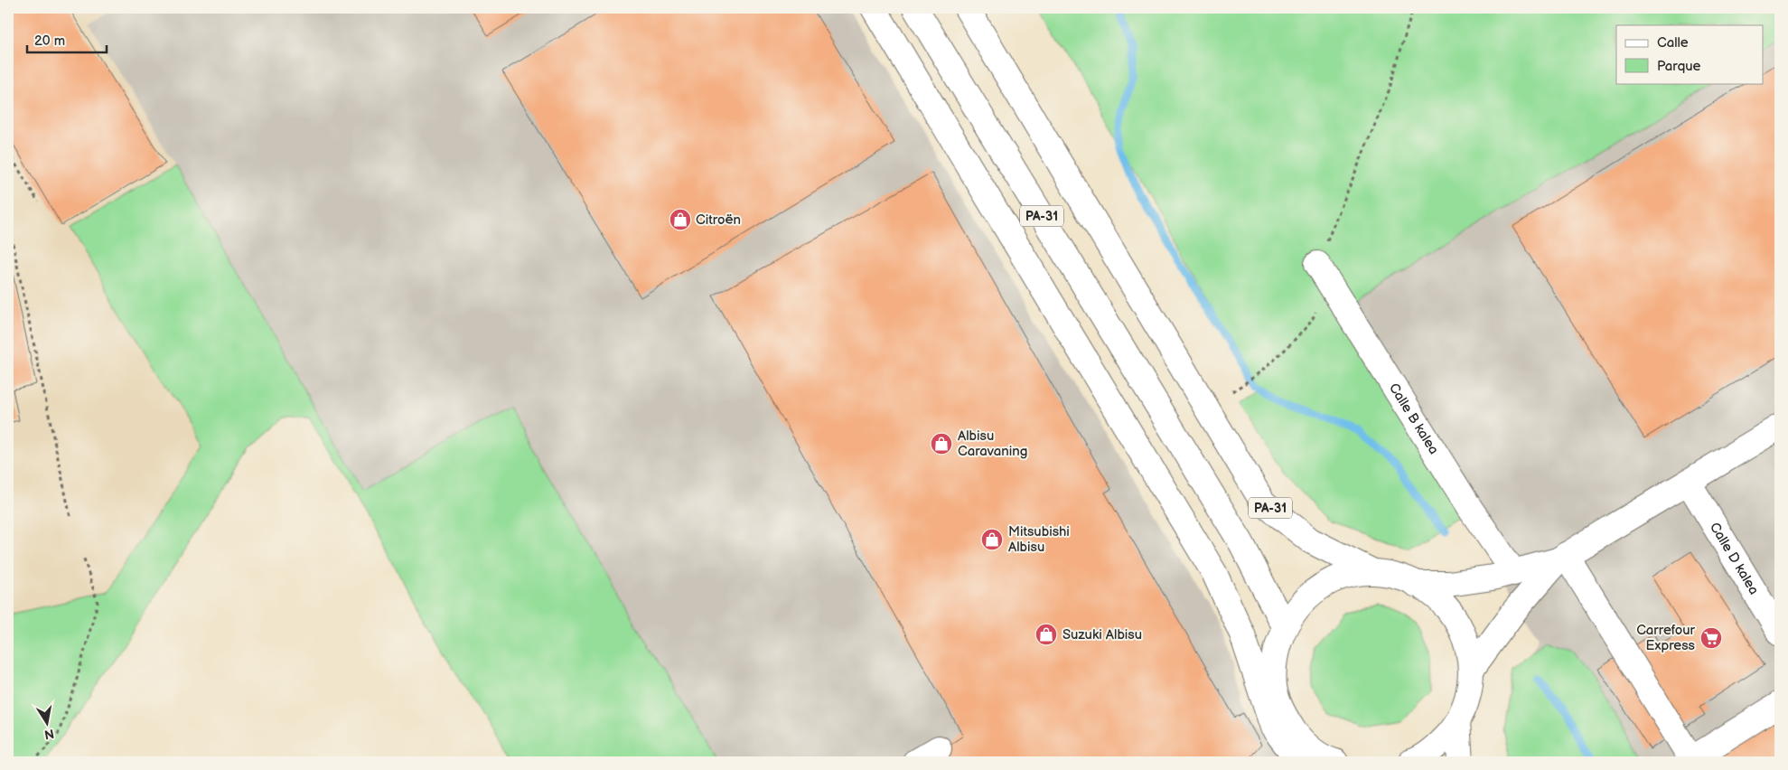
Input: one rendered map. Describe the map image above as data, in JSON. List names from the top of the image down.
{
  "streets": {
    "main road": ["PA-31", "Calle B kalea", "Calle D kalea"]
  },
  "places": {
    "shop": [
      "Citroën",
      "Albisu Caravaning",
      "Mitsubishi Albisu",
      "Suzuki Albisu"
    ],
    "supermarket": ["Carrefour Express"]
  },
  "legend": ["Calle", "Parque"],
  "scale_bar": "20 m",
  "north": "bottom"
}
